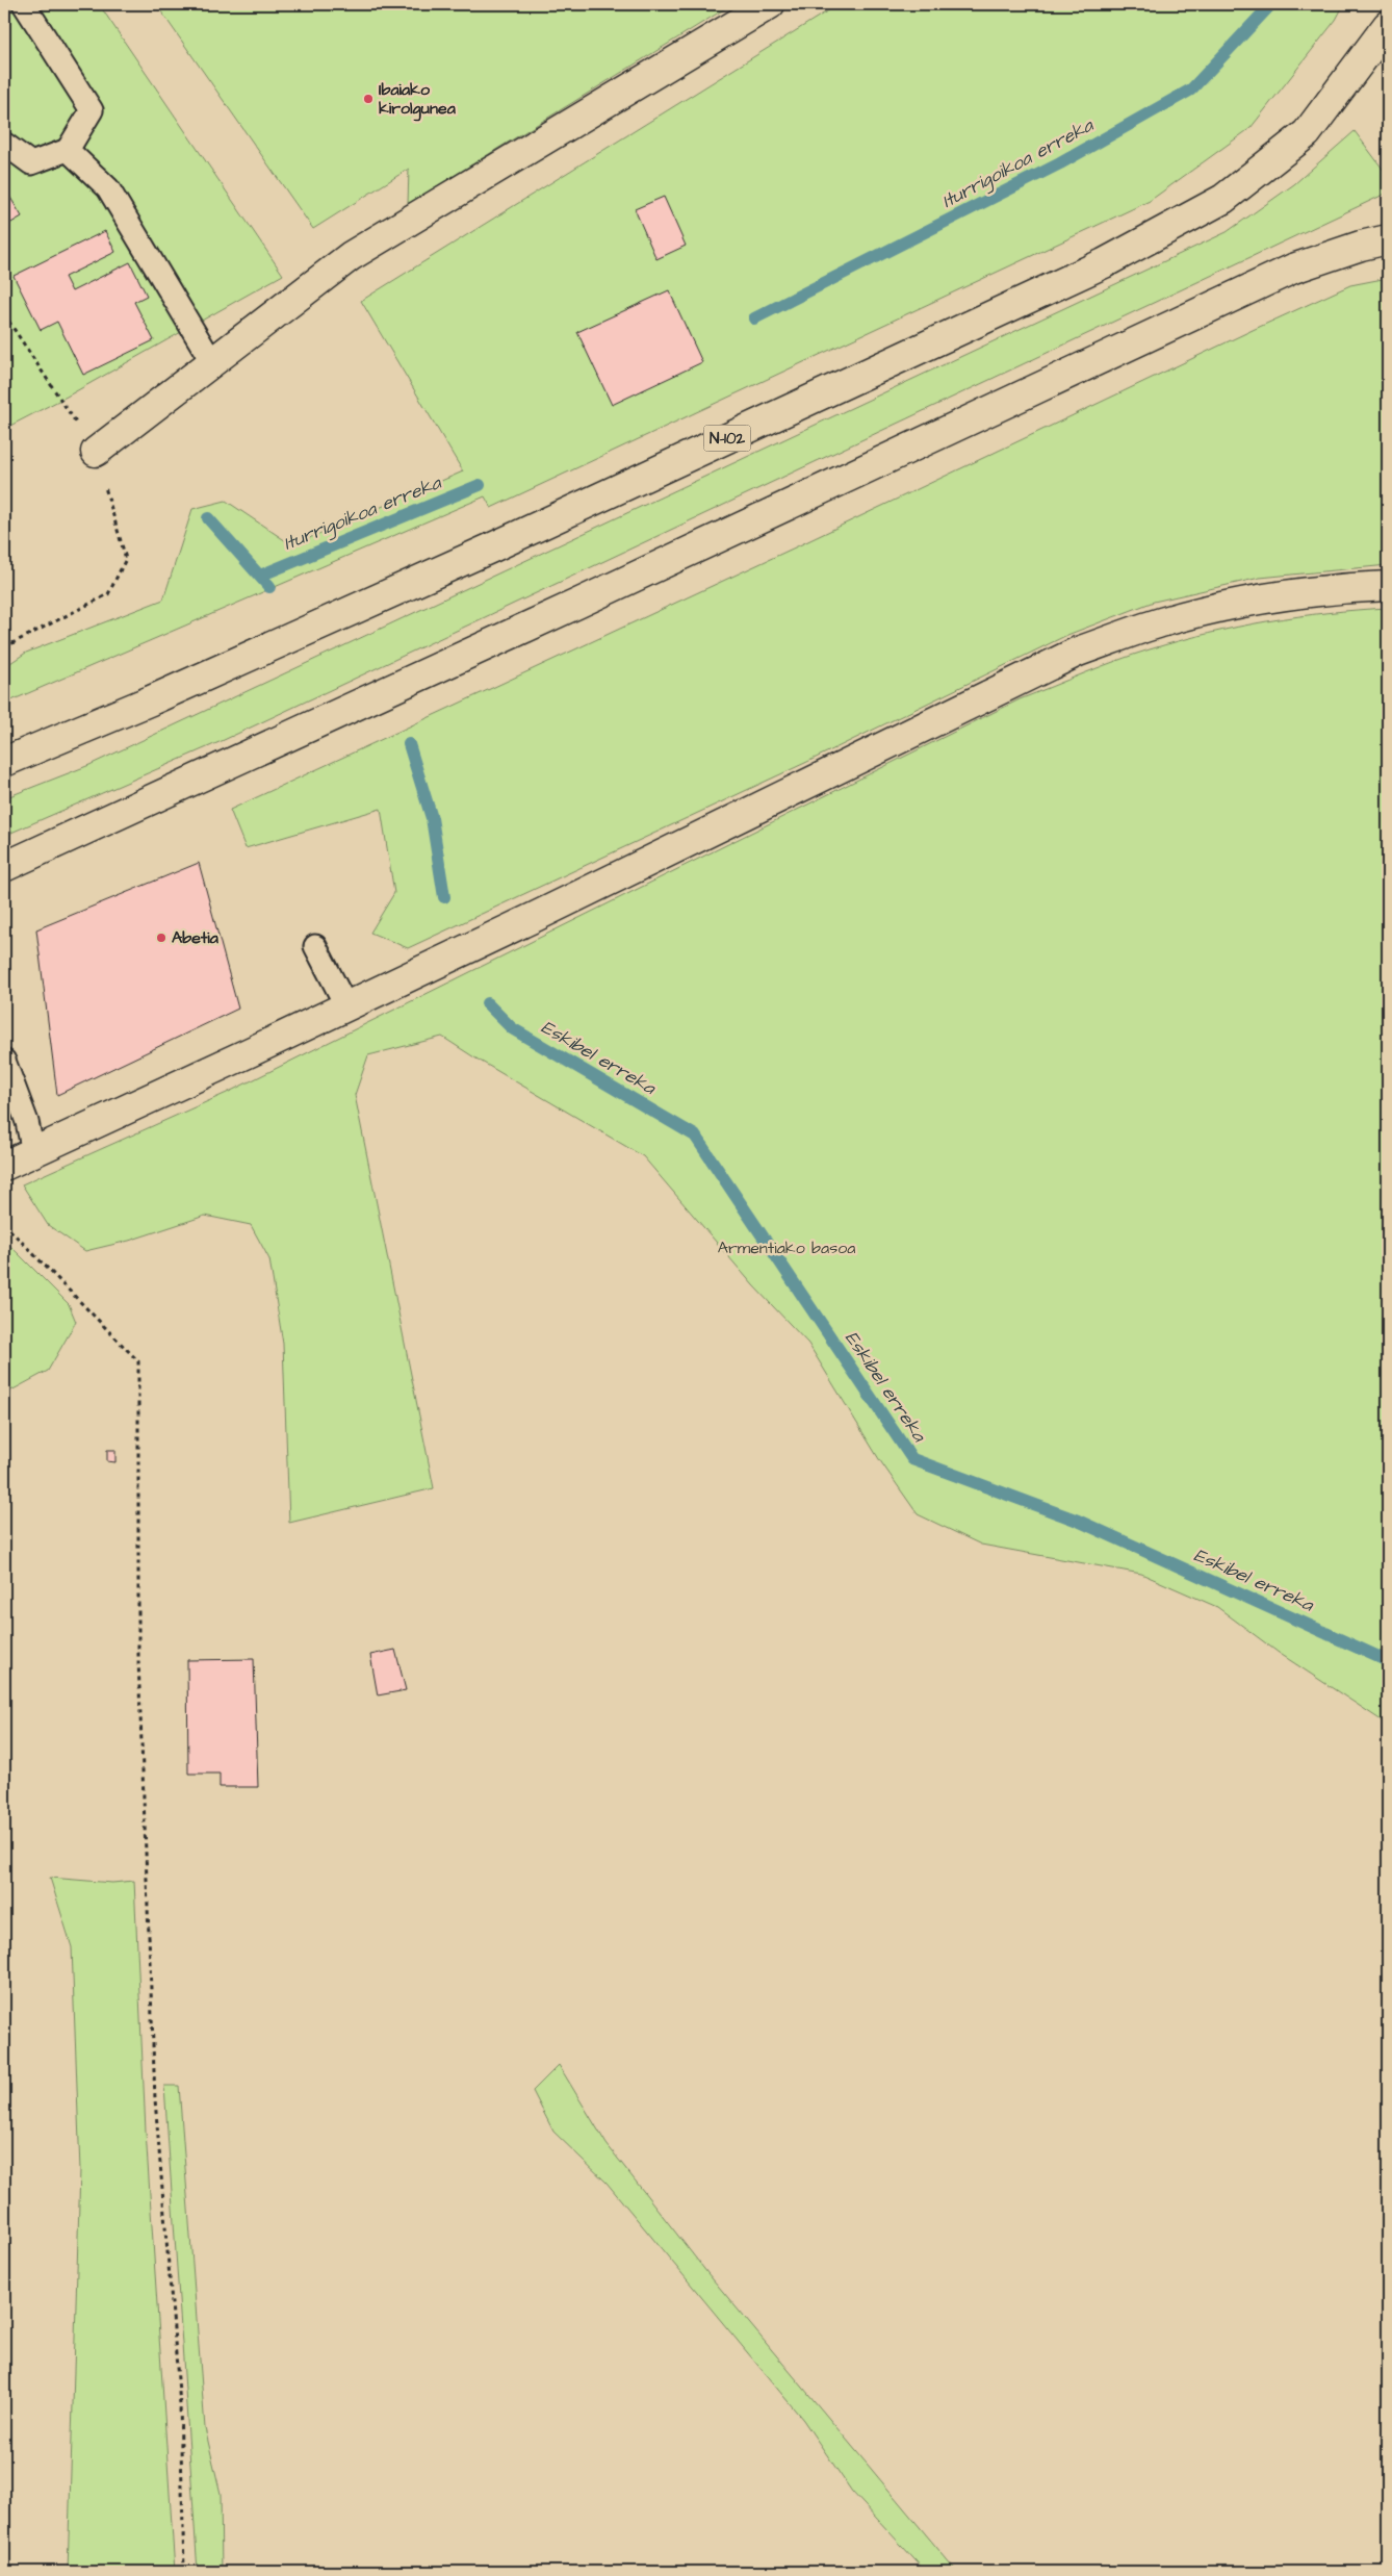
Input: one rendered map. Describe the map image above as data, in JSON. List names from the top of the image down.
{
  "streets": {
    "main road": ["N-102"]
  },
  "water": ["Iturrigoikoa erreka", "Eskibel erreka"],
  "parks": ["Armentiako basoa"],
  "places": ["Ibaiako kirolgunea", "Abetia"]
}
